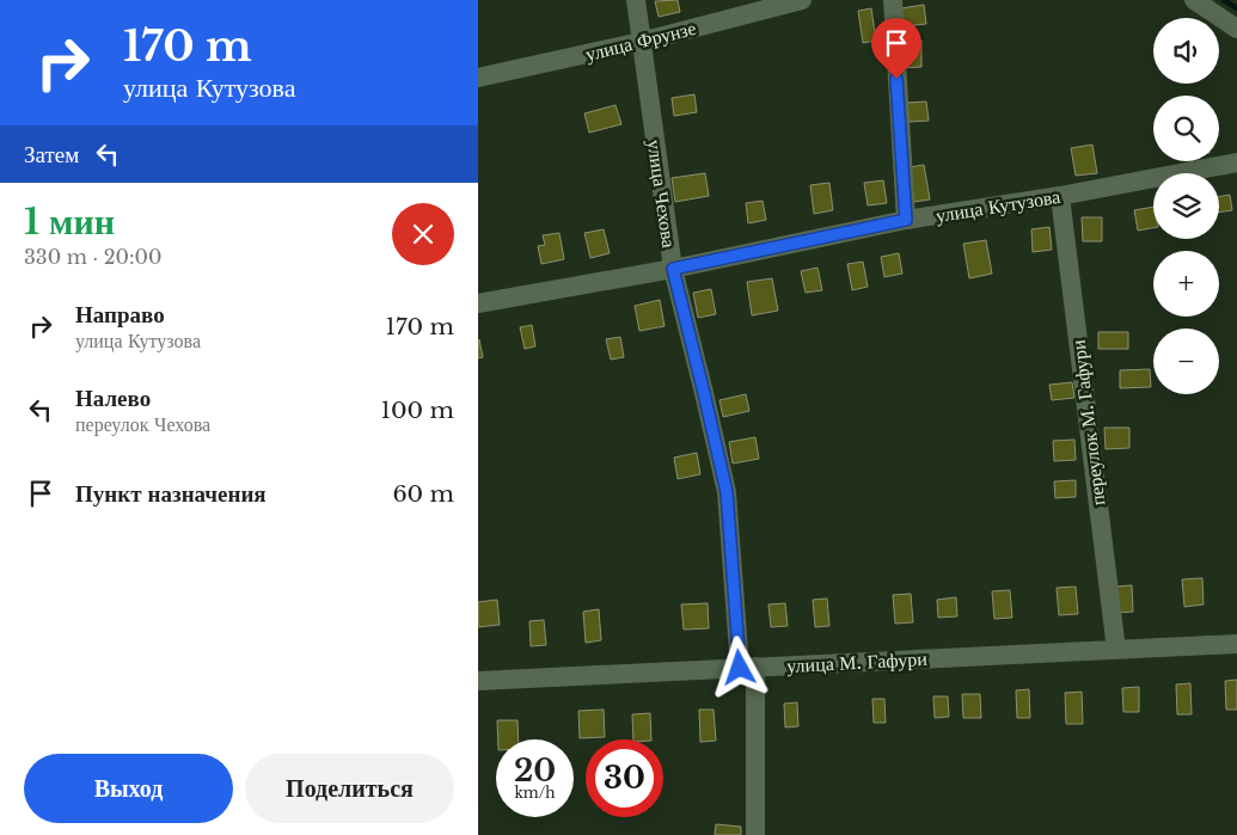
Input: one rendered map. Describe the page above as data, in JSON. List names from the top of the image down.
{
  "streets": {
    "street": [
      "улица Фрунзе",
      "улица Чехова",
      "улица Кутузова",
      "переулок М. Гафури",
      "улица М. Гафури"
    ]
  },
  "crossings": [
    ["улица Фрунзе", "улица Чехова"],
    ["улица Чехова", "улица Кутузова"],
    ["улица Чехова", "улица М. Гафури"],
    ["улица Кутузова", "переулок М. Гафури"],
    ["переулок М. Гафури", "улица М. Гафури"]
  ],
  "page": {
    "turn": ["170 m", "улица Кутузова"],
    "map_buttons": ["+", "−"],
    "then": "Затем",
    "heading": ["1 мин", "330 m · 20:00"],
    "list": [
      {
        "name": "Направо",
        "note": "улица Кутузова",
        "value": "170 m"
      },
      {
        "name": "Налево",
        "note": "переулок Чехова",
        "value": "100 m"
      },
      {
        "name": "Пункт назначения",
        "value": "60 m"
      }
    ],
    "speed": "20 km/h",
    "limit": "30",
    "buttons": ["Выход", "Поделиться"]
  }
}
